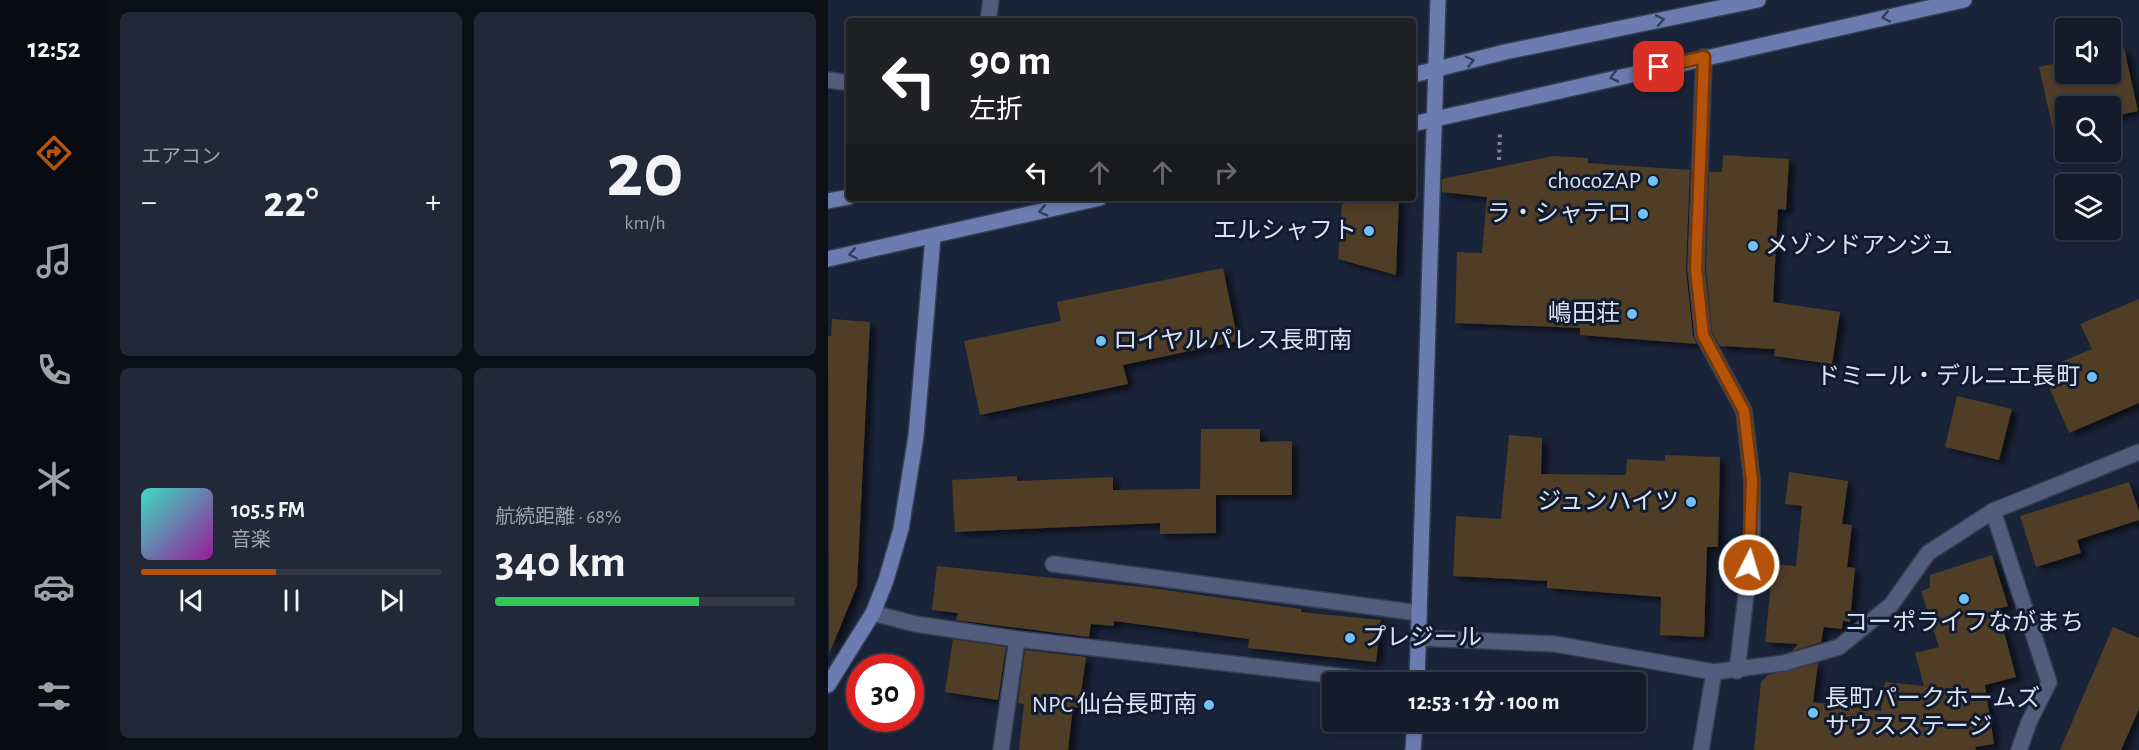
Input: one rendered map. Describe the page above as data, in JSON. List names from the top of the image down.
{
  "places": [
    "chocoZAP",
    "ラ・シャテロ",
    "エルシャフト",
    "メゾンドアンジュ",
    "嶋田荘",
    "ロイヤルパレス長町南",
    "ドミール・デルニエ長町",
    "ジュンハイツ",
    "コーポライフながまち",
    "プレジール",
    "NPC 仙台長町南",
    "長町パークホームズ サウスステージ"
  ],
  "page": {
    "tabs": "12:52",
    "tile": [
      "エアコン",
      ["20", "km/h"],
      ["航続距離 · 68%", "340 km"]
    ],
    "turn": ["90 m", "左折"],
    "heat": ["−", "22°", "+"],
    "song": ["105.5 FM", "音楽"],
    "limit": "30",
    "trip": "12:53 · 1 分 · 100 m"
  }
}
